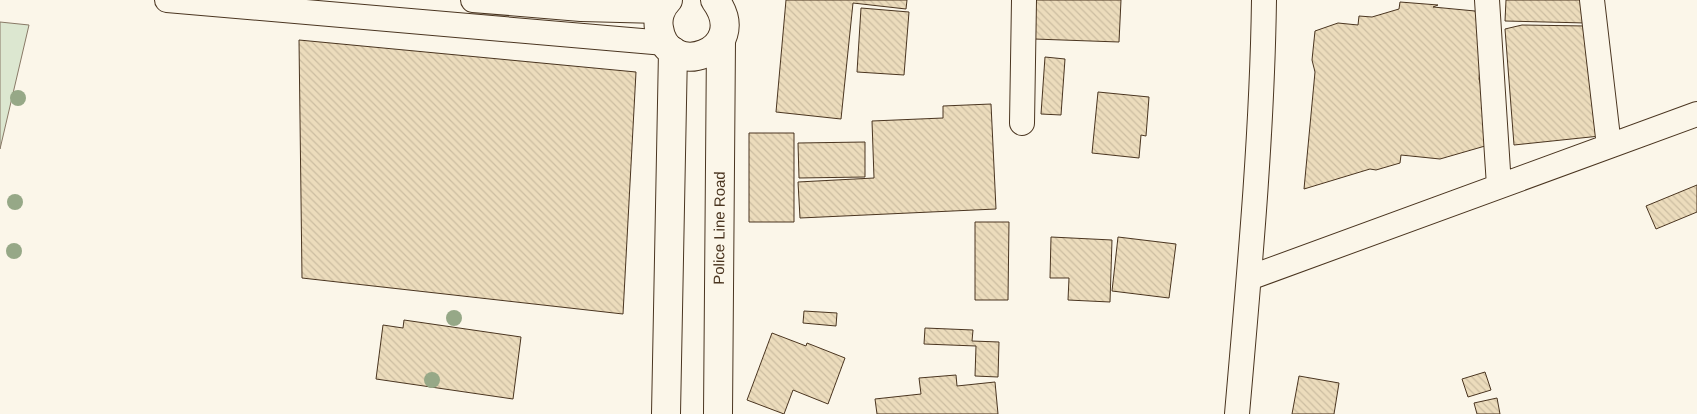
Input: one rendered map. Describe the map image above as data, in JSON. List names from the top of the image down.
{
  "streets": {
    "street": ["Police Line Road"]
  }
}
